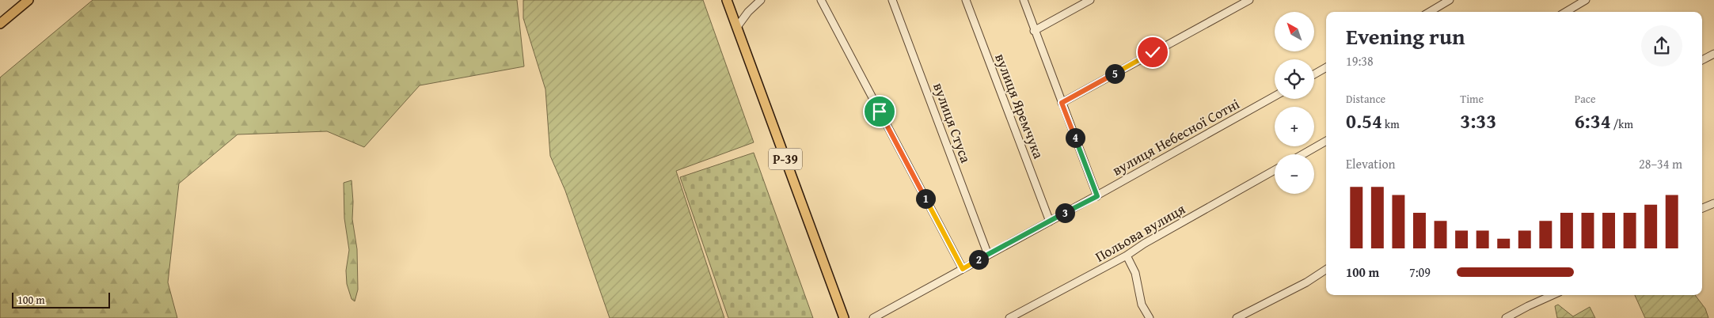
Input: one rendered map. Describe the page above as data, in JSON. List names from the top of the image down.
{
  "streets": {
    "main road": ["Р-39"],
    "street": [
      "вулиця Яремчука",
      "вулиця Стуса",
      "вулиця Небесної Сотні",
      "Польова вулиця"
    ]
  },
  "crossings": [
    ["вулиця Яремчука", "вулиця Небесної Сотні"],
    ["вулиця Стуса", "вулиця Небесної Сотні"]
  ],
  "scale_bar": "100 m",
  "north": "top left",
  "page": {
    "map_buttons": ["+", "−"],
    "heading": ["Evening run", "19:38"],
    "pins": [
      "5",
      "4",
      "1",
      "3",
      "2"
    ],
    "stats": [
      ["Distance", "0.54 km"],
      ["Time", "3:33"],
      ["Pace", "6:34 /km"]
    ],
    "chart": ["Elevation", "28–34 m"],
    "list": [
      {
        "name": "100 m",
        "note": "7:09"
      }
    ],
    "scale": "100 m"
  }
}
